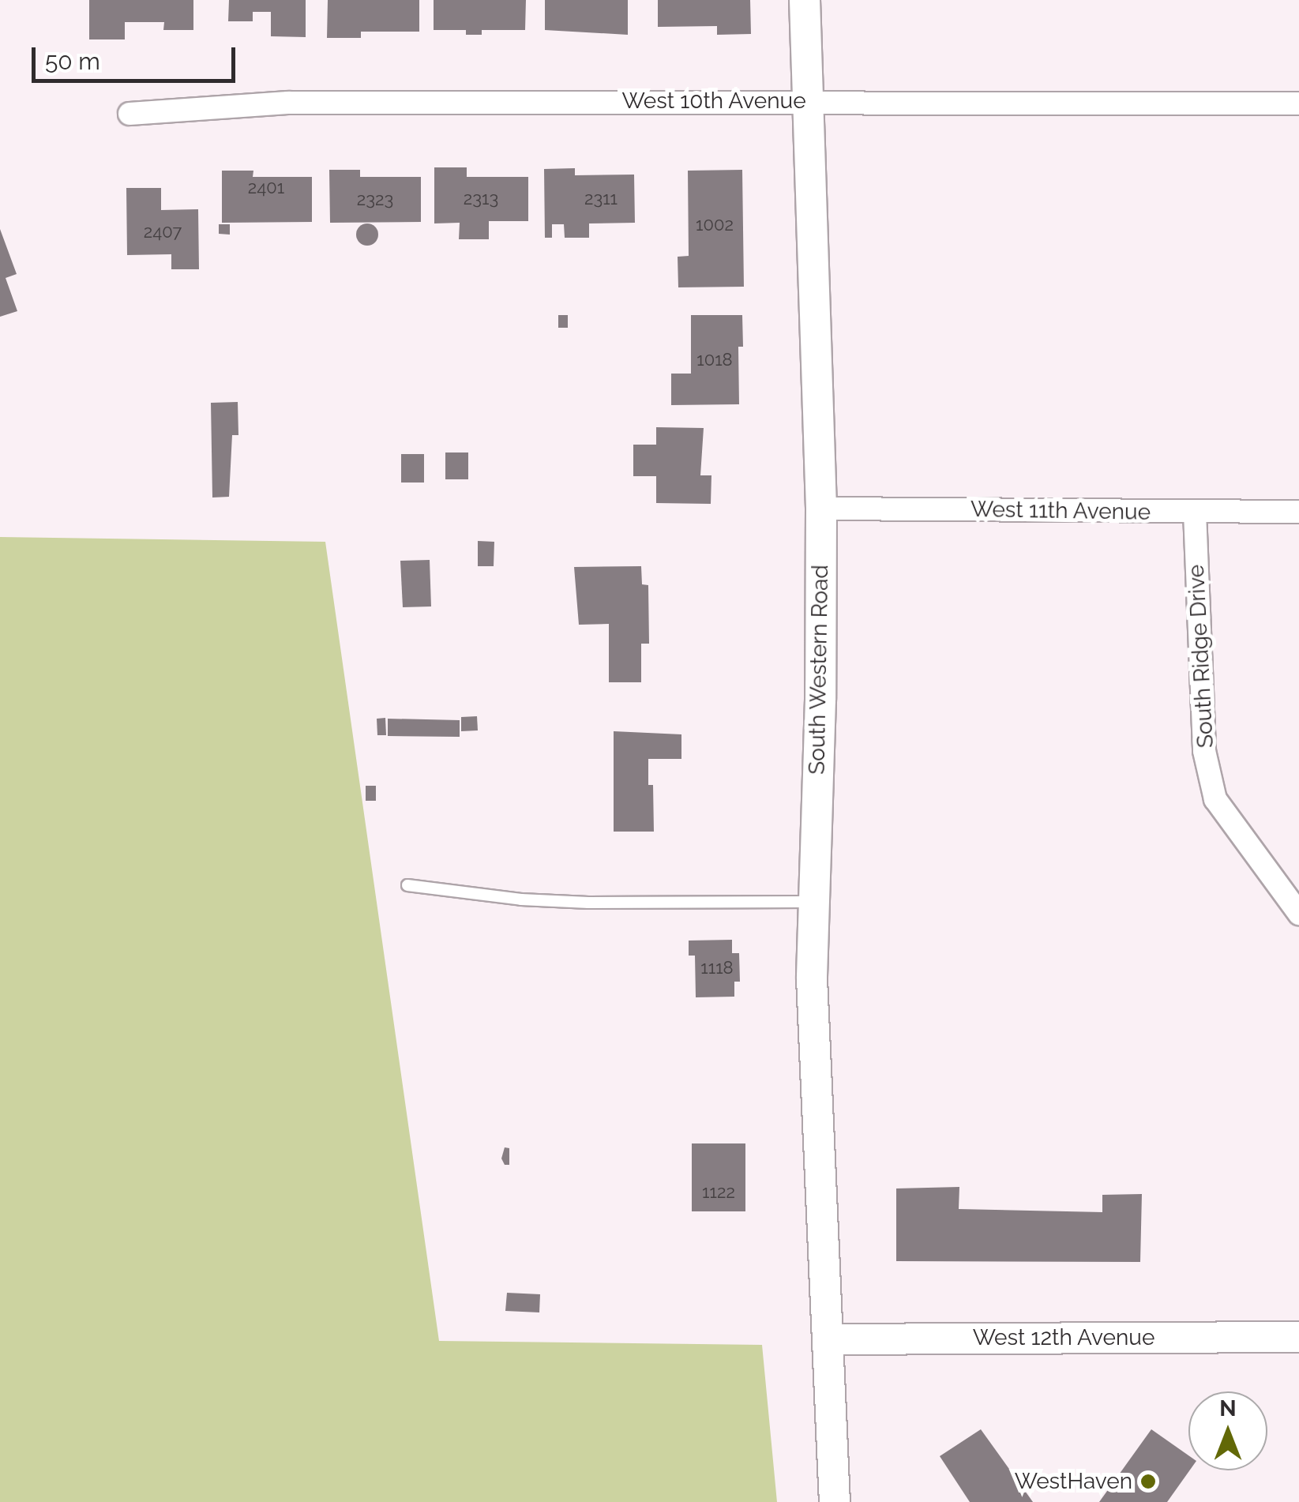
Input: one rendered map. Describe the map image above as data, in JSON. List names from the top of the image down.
{
  "streets": {
    "main road": ["South Western Road", "West 12th Avenue"],
    "street": ["West 10th Avenue", "West 11th Avenue", "South Ridge Drive"]
  },
  "crossings": [
    ["West 10th Avenue", "South Western Road"],
    ["West 11th Avenue", "South Ridge Drive"],
    ["West 11th Avenue", "South Western Road"],
    ["South Western Road", "West 12th Avenue"]
  ],
  "places": ["WestHaven"],
  "house_numbers": [
    "2401",
    "2313",
    "2311",
    "2323",
    "1002",
    "2407",
    "1018",
    "1118",
    "1122"
  ],
  "scale_bar": "50 m",
  "north": "top"
}
